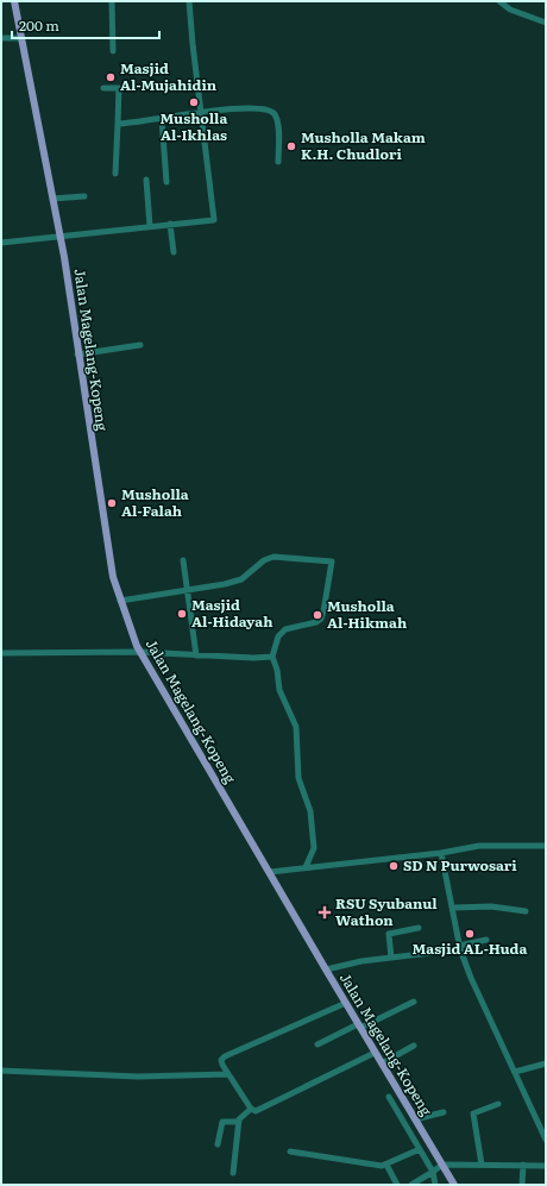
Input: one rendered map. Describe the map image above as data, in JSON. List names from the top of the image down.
{
  "streets": {
    "main road": ["Jalan Magelang-Kopeng"]
  },
  "places": {
    "other": [
      "Masjid Al-Mujahidin",
      "Musholla Al-Ikhlas",
      "Musholla Makam K.H. Chudlori",
      "Musholla Al-Falah",
      "Masjid Al-Hidayah",
      "Musholla Al-Hikmah",
      "SD N Purwosari",
      "Masjid AL-Huda"
    ],
    "health": ["RSU Syubanul Wathon"]
  },
  "scale_bar": "200 m"
}
